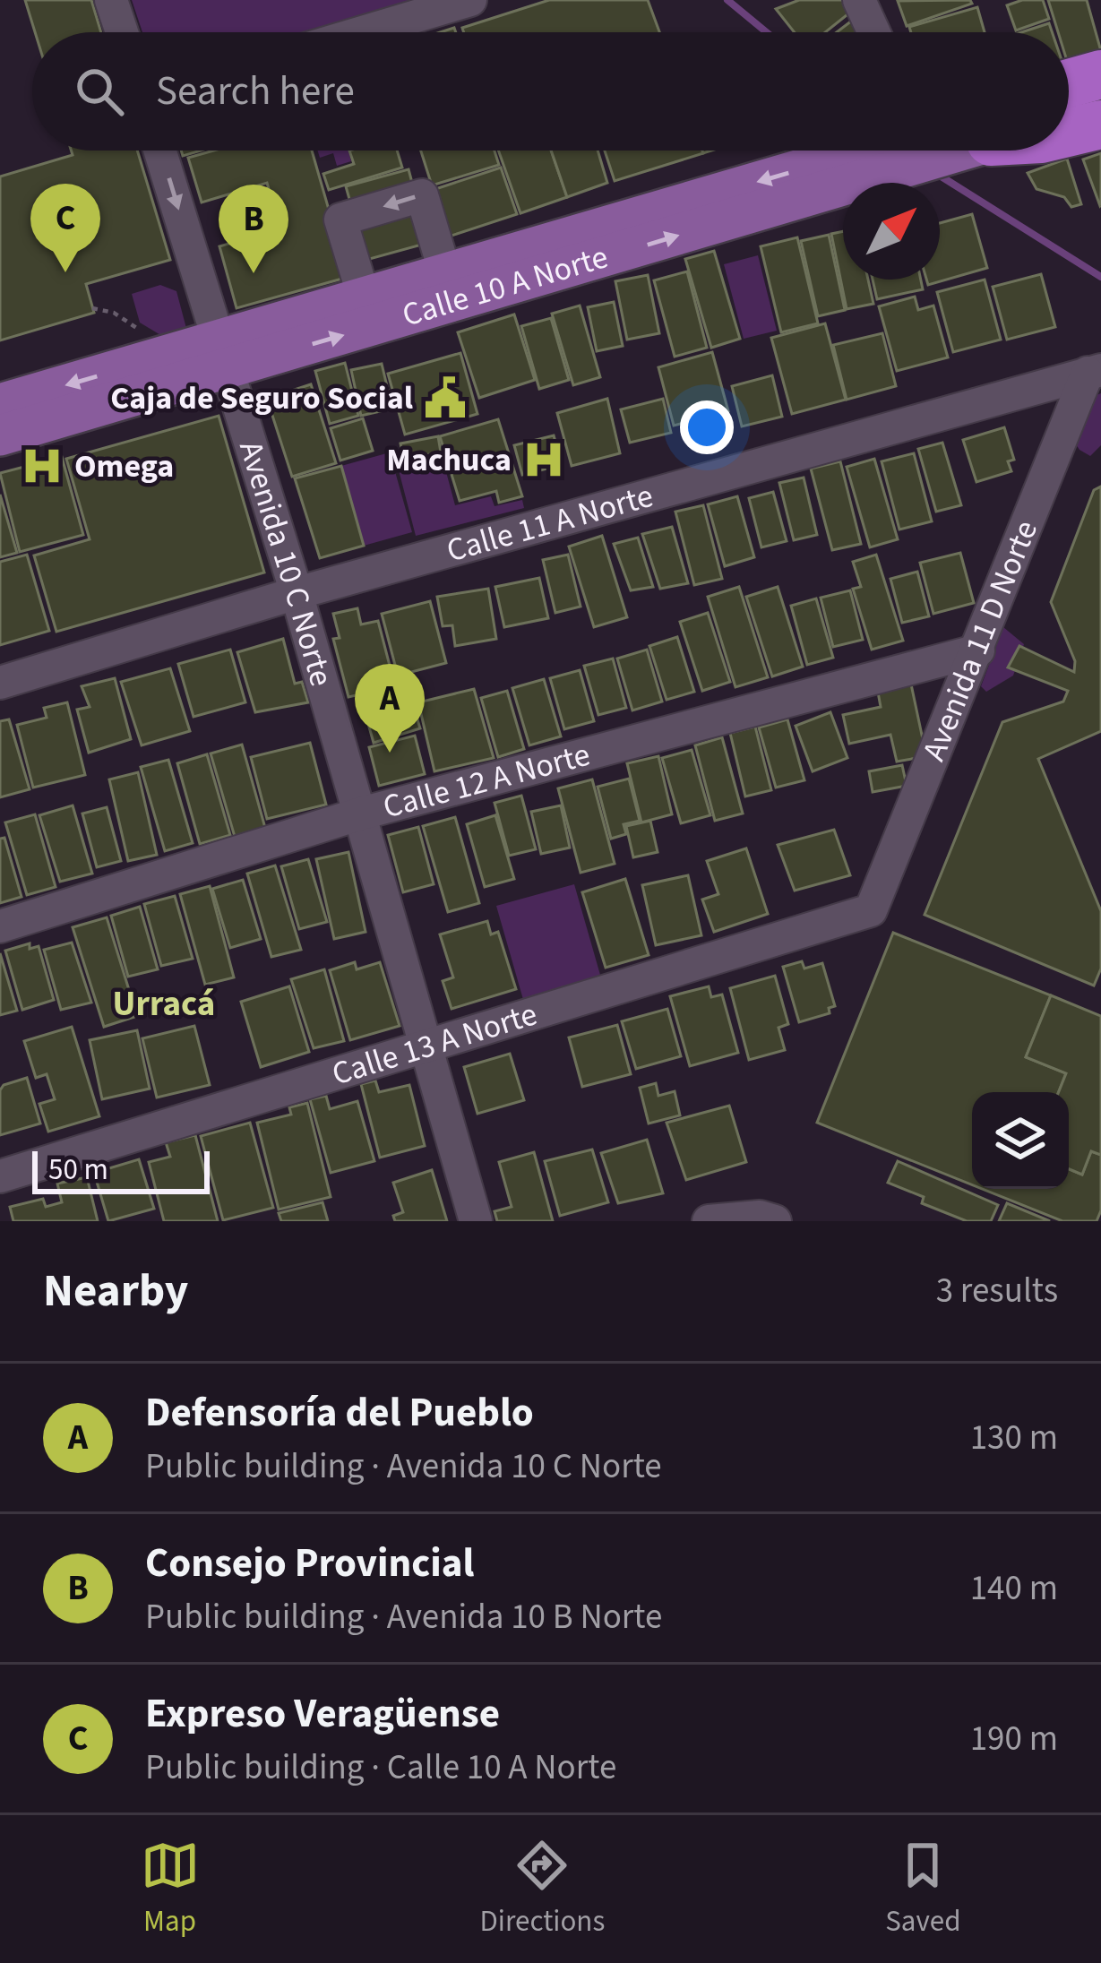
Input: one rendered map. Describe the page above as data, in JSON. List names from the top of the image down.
{
  "streets": {
    "main road": ["Calle 10 A Norte"],
    "street": [
      "Calle 11 A Norte",
      "Avenida 10 C Norte",
      "Avenida 11 D Norte",
      "Calle 12 A Norte",
      "Calle 13 A Norte"
    ]
  },
  "crossings": [
    ["Calle 10 A Norte", "Avenida 10 C Norte"],
    ["Calle 11 A Norte", "Avenida 10 C Norte"],
    ["Calle 11 A Norte", "Avenida 11 D Norte"],
    ["Avenida 10 C Norte", "Calle 12 A Norte"],
    ["Avenida 10 C Norte", "Calle 13 A Norte"],
    ["Avenida 11 D Norte", "Calle 12 A Norte"],
    ["Avenida 11 D Norte", "Calle 13 A Norte"]
  ],
  "districts": ["Urracá"],
  "places": {
    "public building": ["Caja de Seguro Social"],
    "hospital": ["Machuca", "Omega"]
  },
  "scale_bar": "50 m",
  "north": "top right",
  "page": {
    "search": "Search here",
    "pins": ["C", "B", "A"],
    "scale": "50 m",
    "heading": ["Nearby", "3 results"],
    "list": [
      {
        "mark": "A",
        "name": "Defensoría del Pueblo",
        "note": "Public building · Avenida 10 C Norte",
        "value": "130 m"
      },
      {
        "mark": "B",
        "name": "Consejo Provincial",
        "note": "Public building · Avenida 10 B Norte",
        "value": "140 m"
      },
      {
        "mark": "C",
        "name": "Expreso Veragüense",
        "note": "Public building · Calle 10 A Norte",
        "value": "190 m"
      }
    ],
    "nav": ["Map", "Directions", "Saved"]
  }
}
